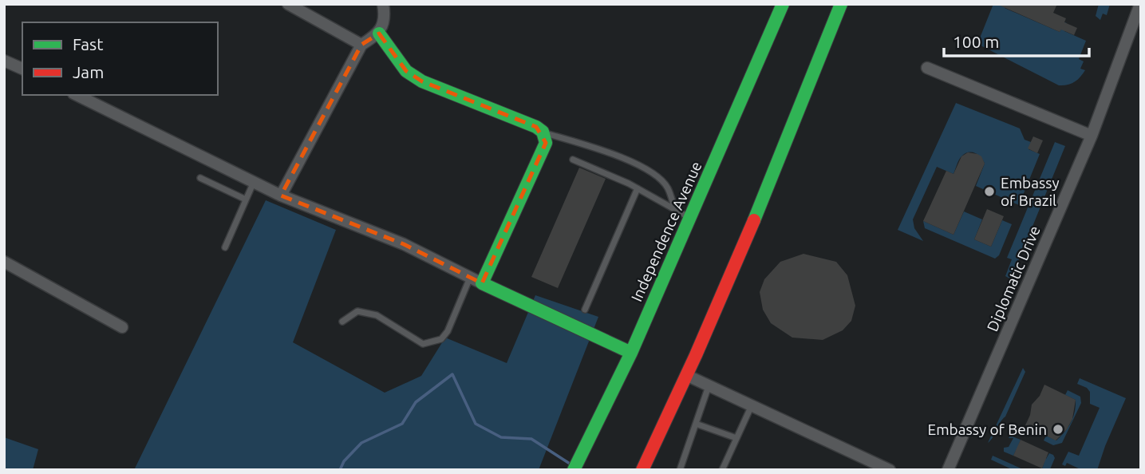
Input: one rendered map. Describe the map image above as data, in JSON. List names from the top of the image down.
{
  "streets": {
    "main road": ["Independence Avenue"],
    "street": ["Diplomatic Drive"]
  },
  "places": ["Embassy of Brazil", "Embassy of Benin"],
  "legend": ["Fast", "Jam"],
  "scale_bar": "100 m"
}
